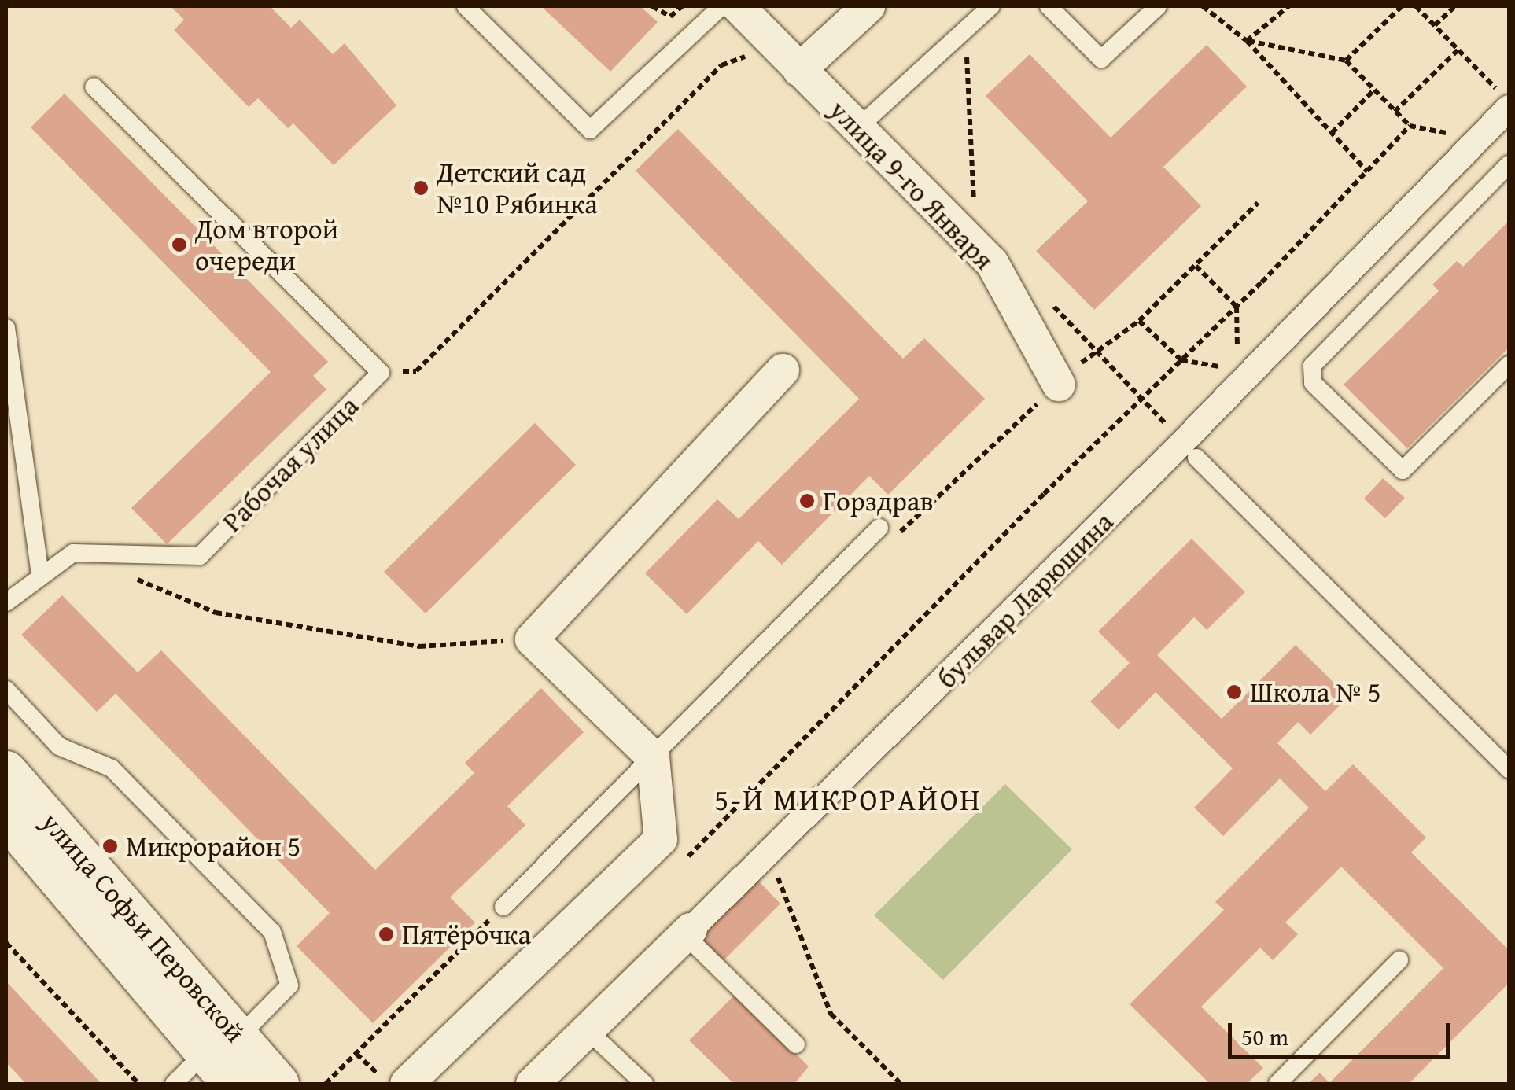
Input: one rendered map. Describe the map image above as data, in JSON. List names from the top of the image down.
{
  "streets": {
    "street": ["улица 9-го Января", "бульвар Ларюшина", "улица Софьи Перовской"],
    "lane": ["Рабочая улица"]
  },
  "districts": ["5-Й МИКРОРАЙОН"],
  "places": [
    "Детский сад №10 Рябинка",
    "Дом второй очереди",
    "Горздрав",
    "Школа № 5",
    "Микрорайон 5",
    "Пятёрочка"
  ],
  "scale_bar": "50 m"
}
